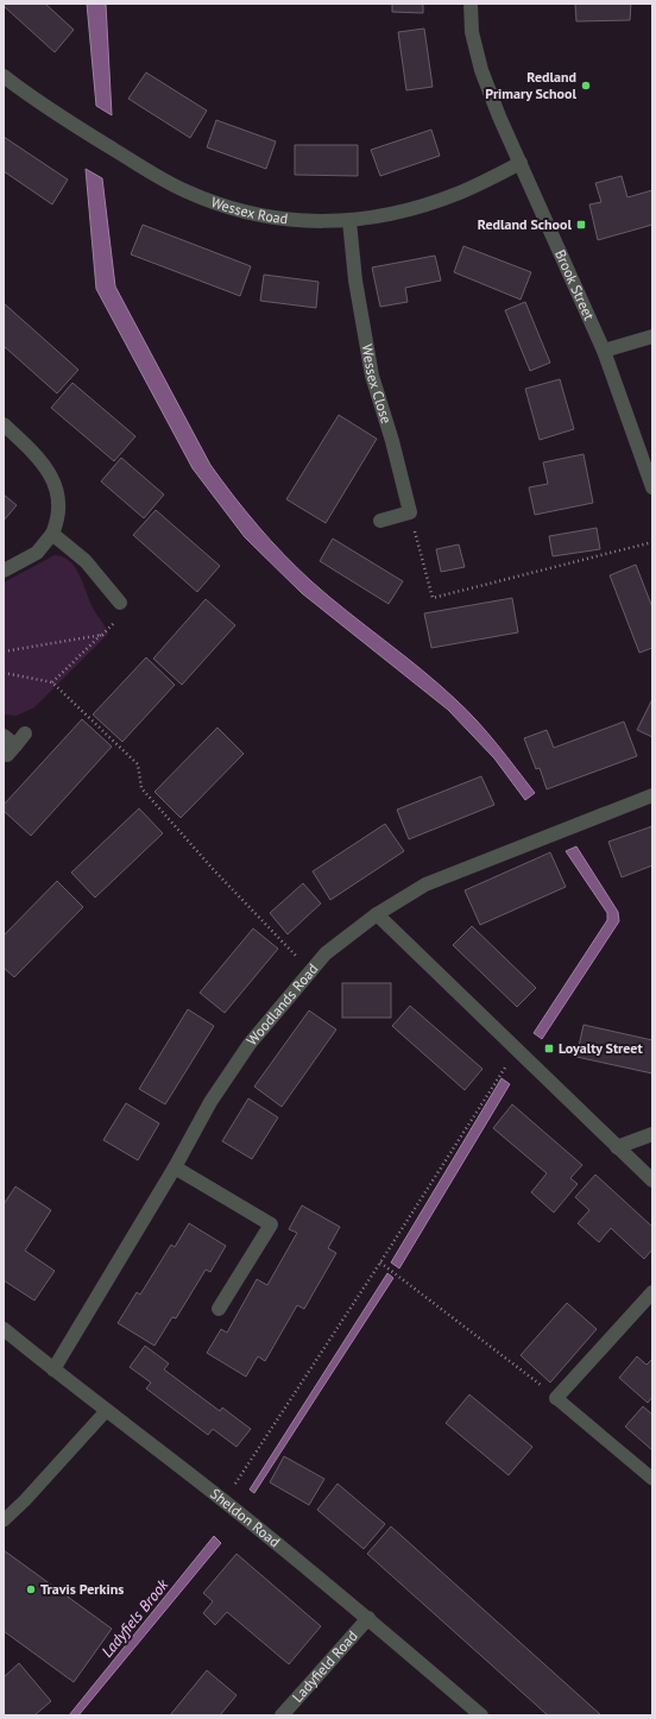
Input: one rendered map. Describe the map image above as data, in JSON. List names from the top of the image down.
{
  "streets": {
    "street": [
      "Wessex Road",
      "Brook Street",
      "Wessex Close",
      "Woodlands Road",
      "Sheldon Road",
      "Ladyfield Road"
    ]
  },
  "crossings": [
    ["Wessex Road", "Brook Street"],
    ["Wessex Road", "Wessex Close"],
    ["Woodlands Road", "Sheldon Road"],
    ["Sheldon Road", "Ladyfield Road"]
  ],
  "water": ["Ladyfiels Brook"],
  "places": {
    "other": ["Redland Primary School", "Travis Perkins"],
    "transit": ["Redland School", "Loyalty Street"]
  }
}
